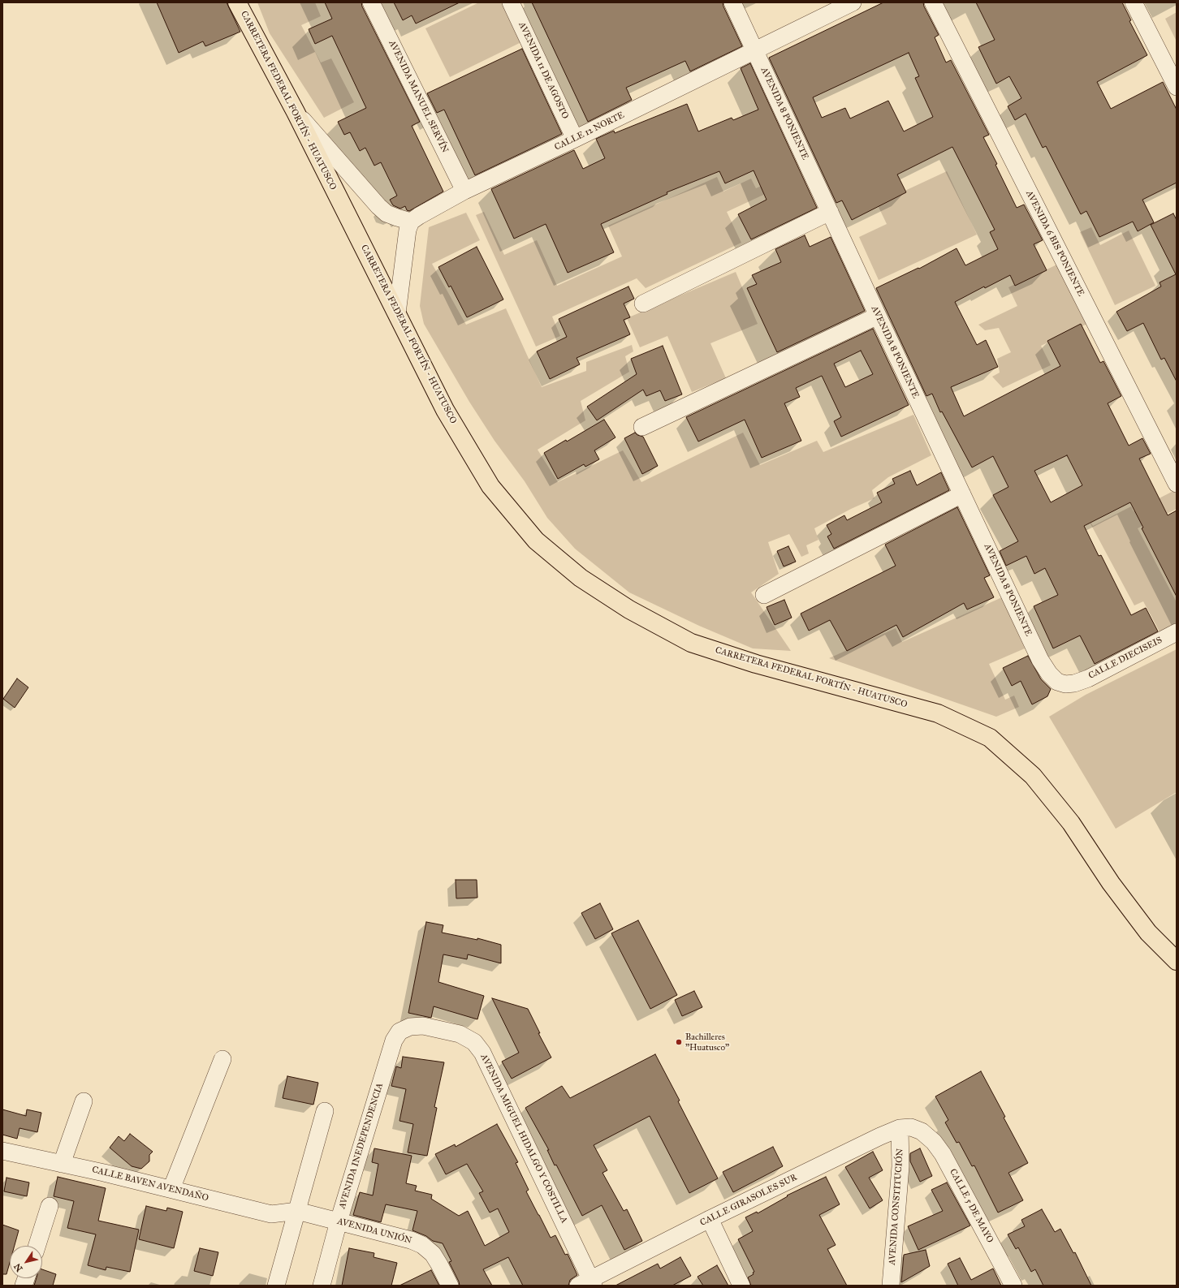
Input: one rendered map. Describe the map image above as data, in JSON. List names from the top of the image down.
{
  "streets": {
    "main road": ["CARRETERA FEDERAL FORTÍN - HUATUSCO"],
    "street": [
      "AVENIDA 11 DE AGOSTO",
      "AVENIDA MANUEL SERVÍN",
      "AVENIDA 8 PONIENTE",
      "CALLE 12 NORTE",
      "AVENIDA 6 BIS PONIENTE",
      "CALLE DIECISEIS",
      "AVENIDA MIGUEL HIDALGO Y COSTILLA",
      "AVENIDA INEDEPENDENCIA",
      "CALLE BAVEN AVENDAÑO",
      "CALLE GIRASOLES SUR",
      "CALLE 5 DE MAYO",
      "AVENIDA CONSTITUCIÓN",
      "AVENIDA UNIÓN"
    ]
  },
  "crossings": [
    ["AVENIDA 11 DE AGOSTO", "CALLE 12 NORTE"],
    ["AVENIDA MANUEL SERVÍN", "CALLE 12 NORTE"],
    ["AVENIDA 8 PONIENTE", "CALLE 12 NORTE"],
    ["AVENIDA 8 PONIENTE", "CALLE DIECISEIS"],
    ["AVENIDA MIGUEL HIDALGO Y COSTILLA", "AVENIDA INEDEPENDENCIA"],
    ["AVENIDA MIGUEL HIDALGO Y COSTILLA", "CALLE GIRASOLES SUR"],
    ["AVENIDA INEDEPENDENCIA", "AVENIDA UNIÓN"],
    ["CALLE BAVEN AVENDAÑO", "AVENIDA UNIÓN"],
    ["CALLE GIRASOLES SUR", "CALLE 5 DE MAYO"],
    ["CALLE GIRASOLES SUR", "AVENIDA CONSTITUCIÓN"]
  ],
  "places": ["Bachilleres \"Huatusco\""],
  "north": "bottom left"
}
